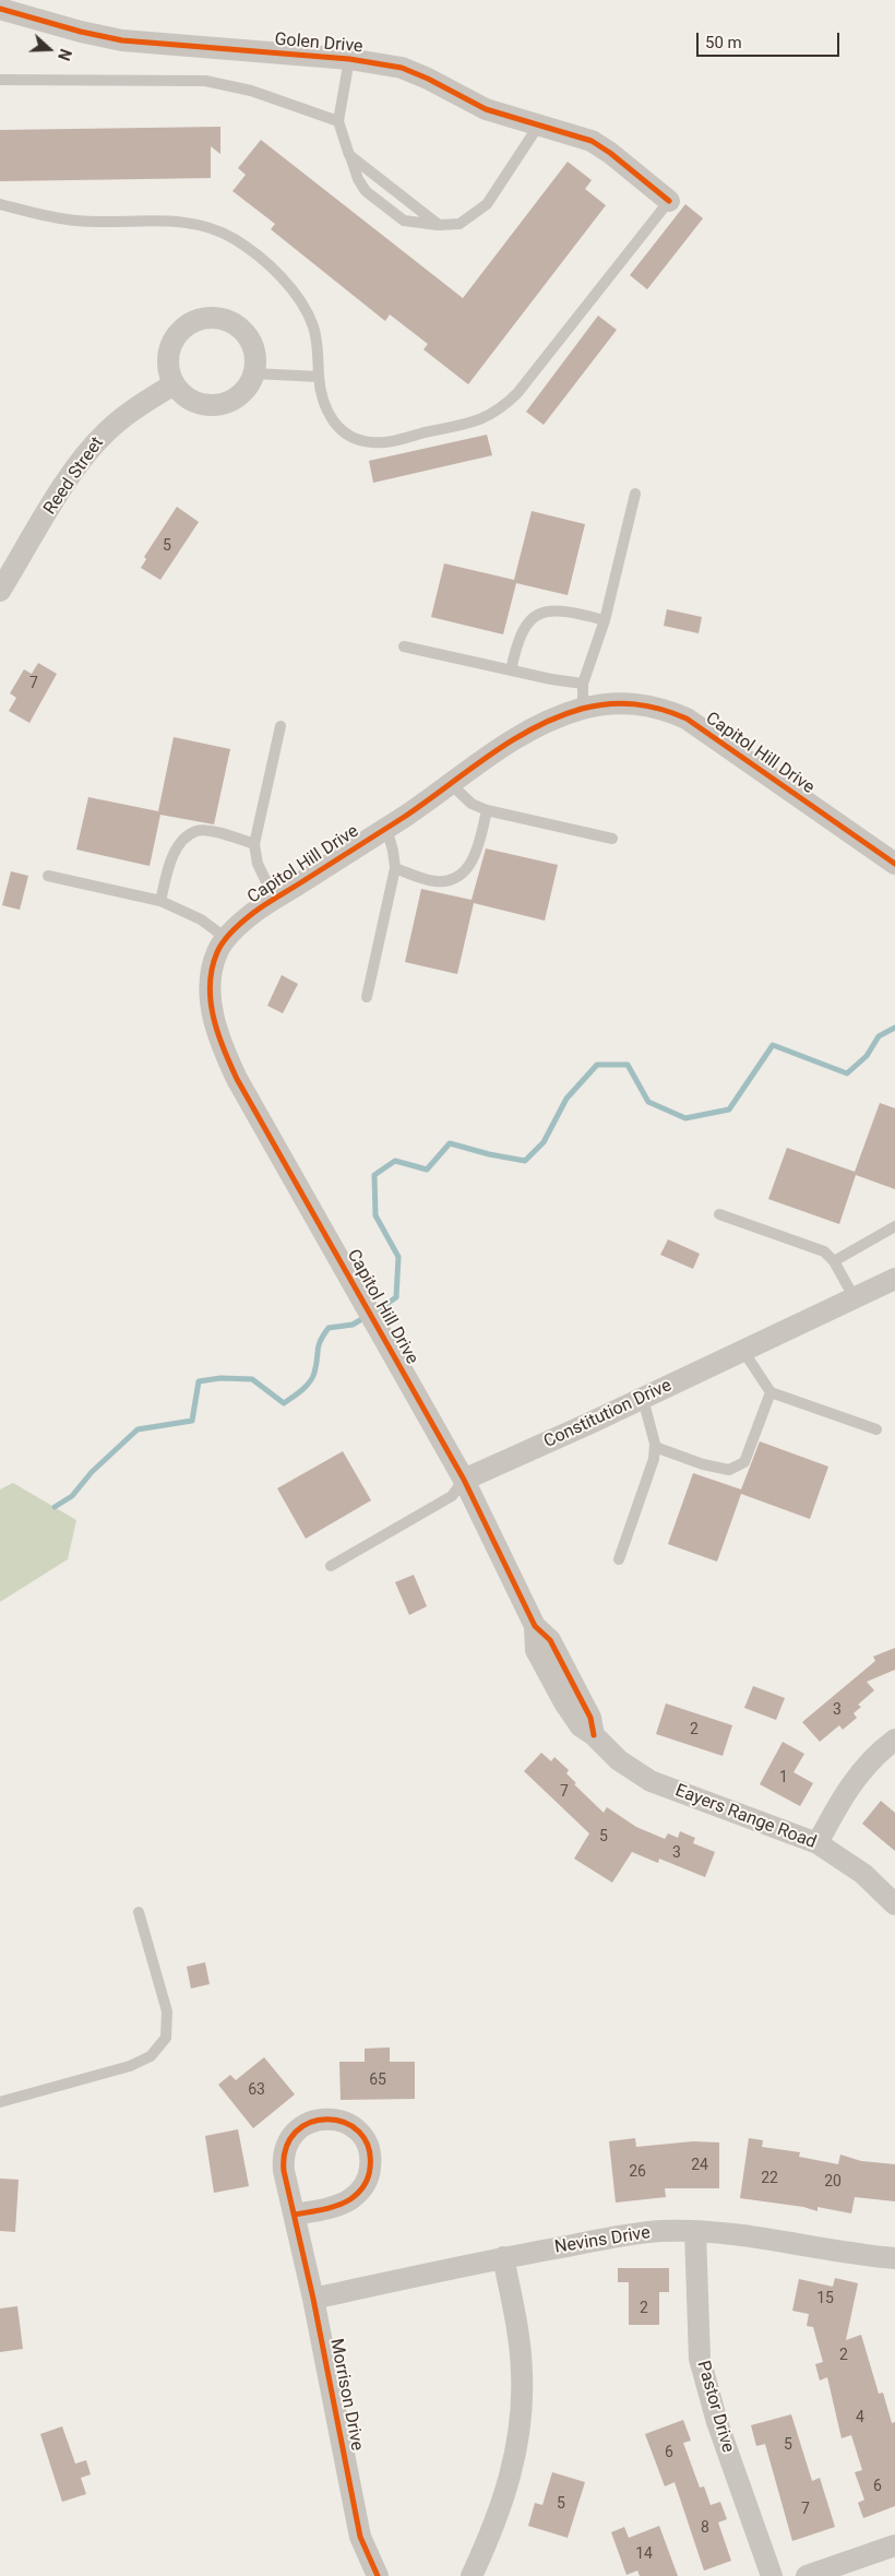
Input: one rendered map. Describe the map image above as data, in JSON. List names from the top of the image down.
{
  "streets": {
    "street": [
      "Golen Drive",
      "Reed Street",
      "Capitol Hill Drive",
      "Constitution Drive",
      "Eayers Range Road",
      "Nevins Drive",
      "Morrison Drive",
      "Pastor Drive"
    ]
  },
  "crossings": [
    ["Capitol Hill Drive", "Constitution Drive"],
    ["Capitol Hill Drive", "Eayers Range Road"],
    ["Constitution Drive", "Eayers Range Road"],
    ["Nevins Drive", "Morrison Drive"],
    ["Nevins Drive", "Pastor Drive"]
  ],
  "house_numbers": [
    "5",
    "7",
    "3",
    "2",
    "1",
    "7",
    "5",
    "3",
    "65",
    "63",
    "24",
    "26",
    "22",
    "20",
    "15",
    "2",
    "2",
    "4",
    "5",
    "6",
    "6",
    "5",
    "7",
    "8",
    "14"
  ],
  "scale_bar": "50 m",
  "north": "right"
}
